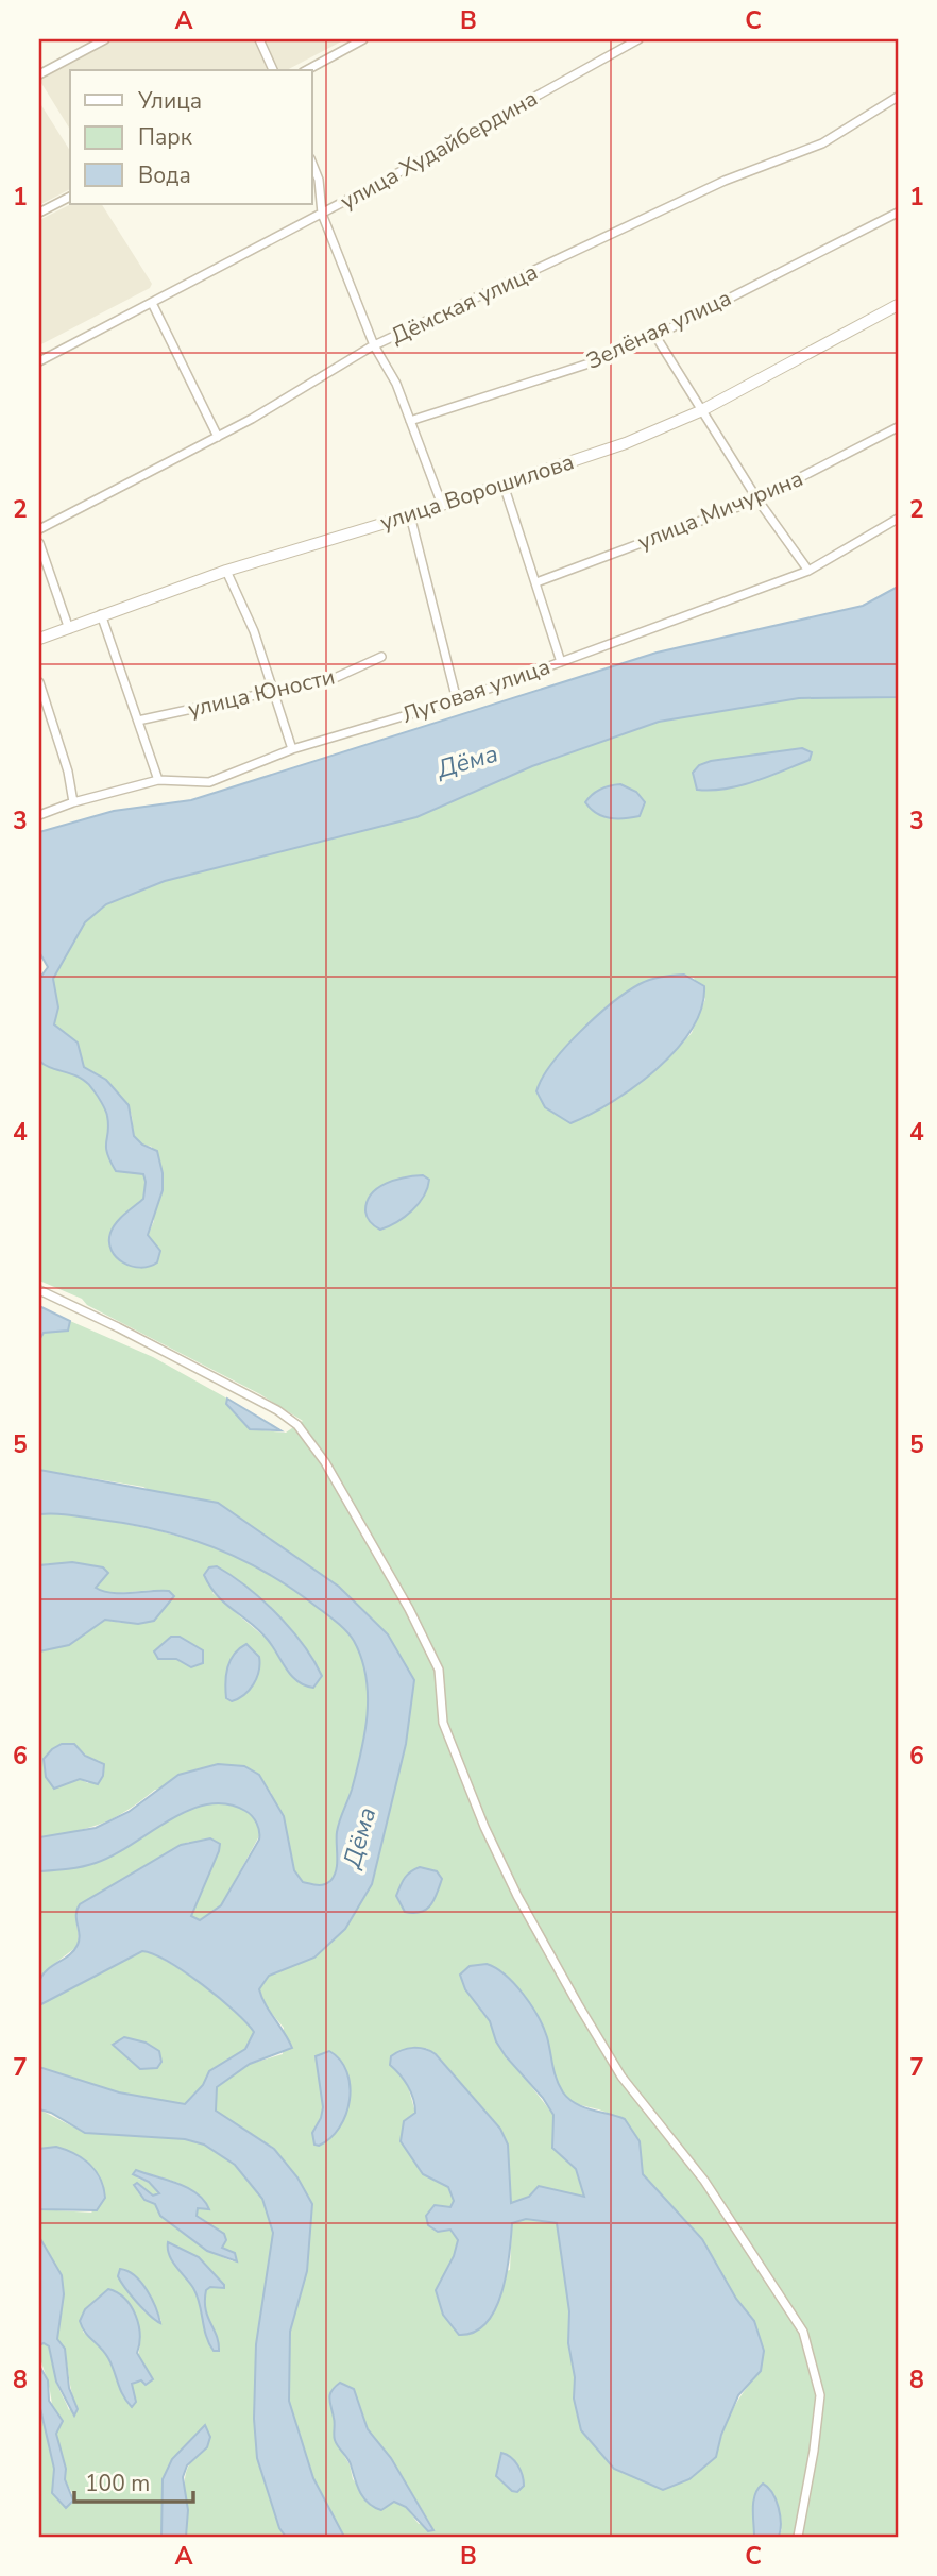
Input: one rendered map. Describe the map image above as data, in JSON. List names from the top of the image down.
{
  "streets": {
    "street": [
      "улица Худайбердина",
      "Дёмская улица",
      "Зелёная улица",
      "улица Ворошилова",
      "улица Мичурина",
      "Луговая улица",
      "улица Юности"
    ]
  },
  "water": ["Дёма"],
  "legend": ["Улица", "Парк", "Вода"],
  "scale_bar": "100 m",
  "grid": {
    "columns": ["A", "B", "C"],
    "rows": [
      "1",
      "2",
      "3",
      "4",
      "5",
      "6",
      "7",
      "8"
    ]
  }
}
